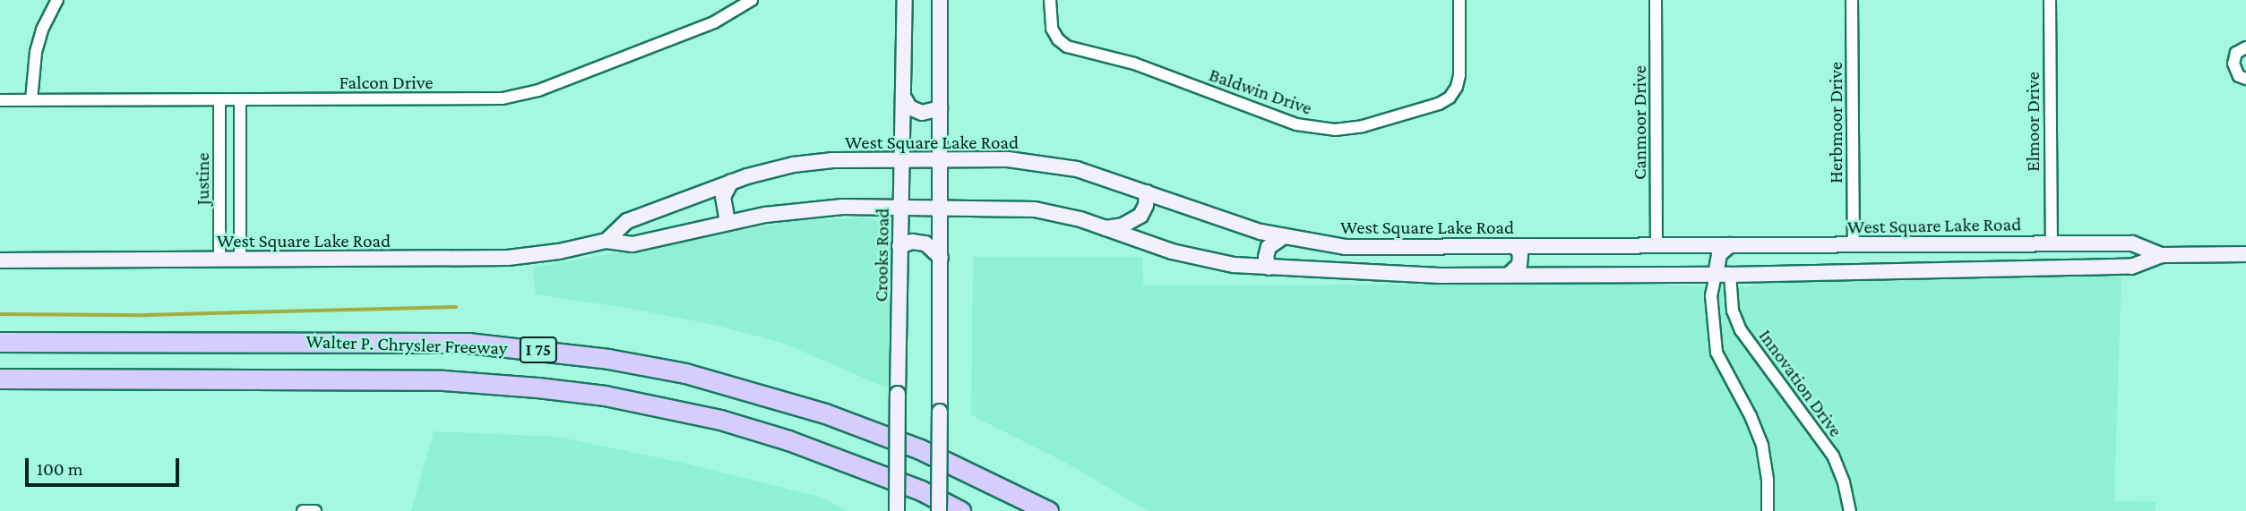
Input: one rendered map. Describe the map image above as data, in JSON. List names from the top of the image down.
{
  "streets": {
    "highway": ["Walter P. Chrysler Freeway", "I 75"],
    "main road": ["West Square Lake Road", "Crooks Road"],
    "street": [
      "Falcon Drive",
      "Baldwin Drive",
      "Elmoor Drive",
      "Canmoor Drive",
      "Herbmoor Drive",
      "Justine",
      "Innovation Drive"
    ]
  },
  "crossings": [
    ["Falcon Drive", "Justine"],
    ["Elmoor Drive", "West Square Lake Road"],
    ["Canmoor Drive", "West Square Lake Road"],
    ["Herbmoor Drive", "West Square Lake Road"],
    ["West Square Lake Road", "Justine"],
    ["West Square Lake Road", "Crooks Road"],
    ["West Square Lake Road", "Innovation Drive"]
  ],
  "scale_bar": "100 m"
}
